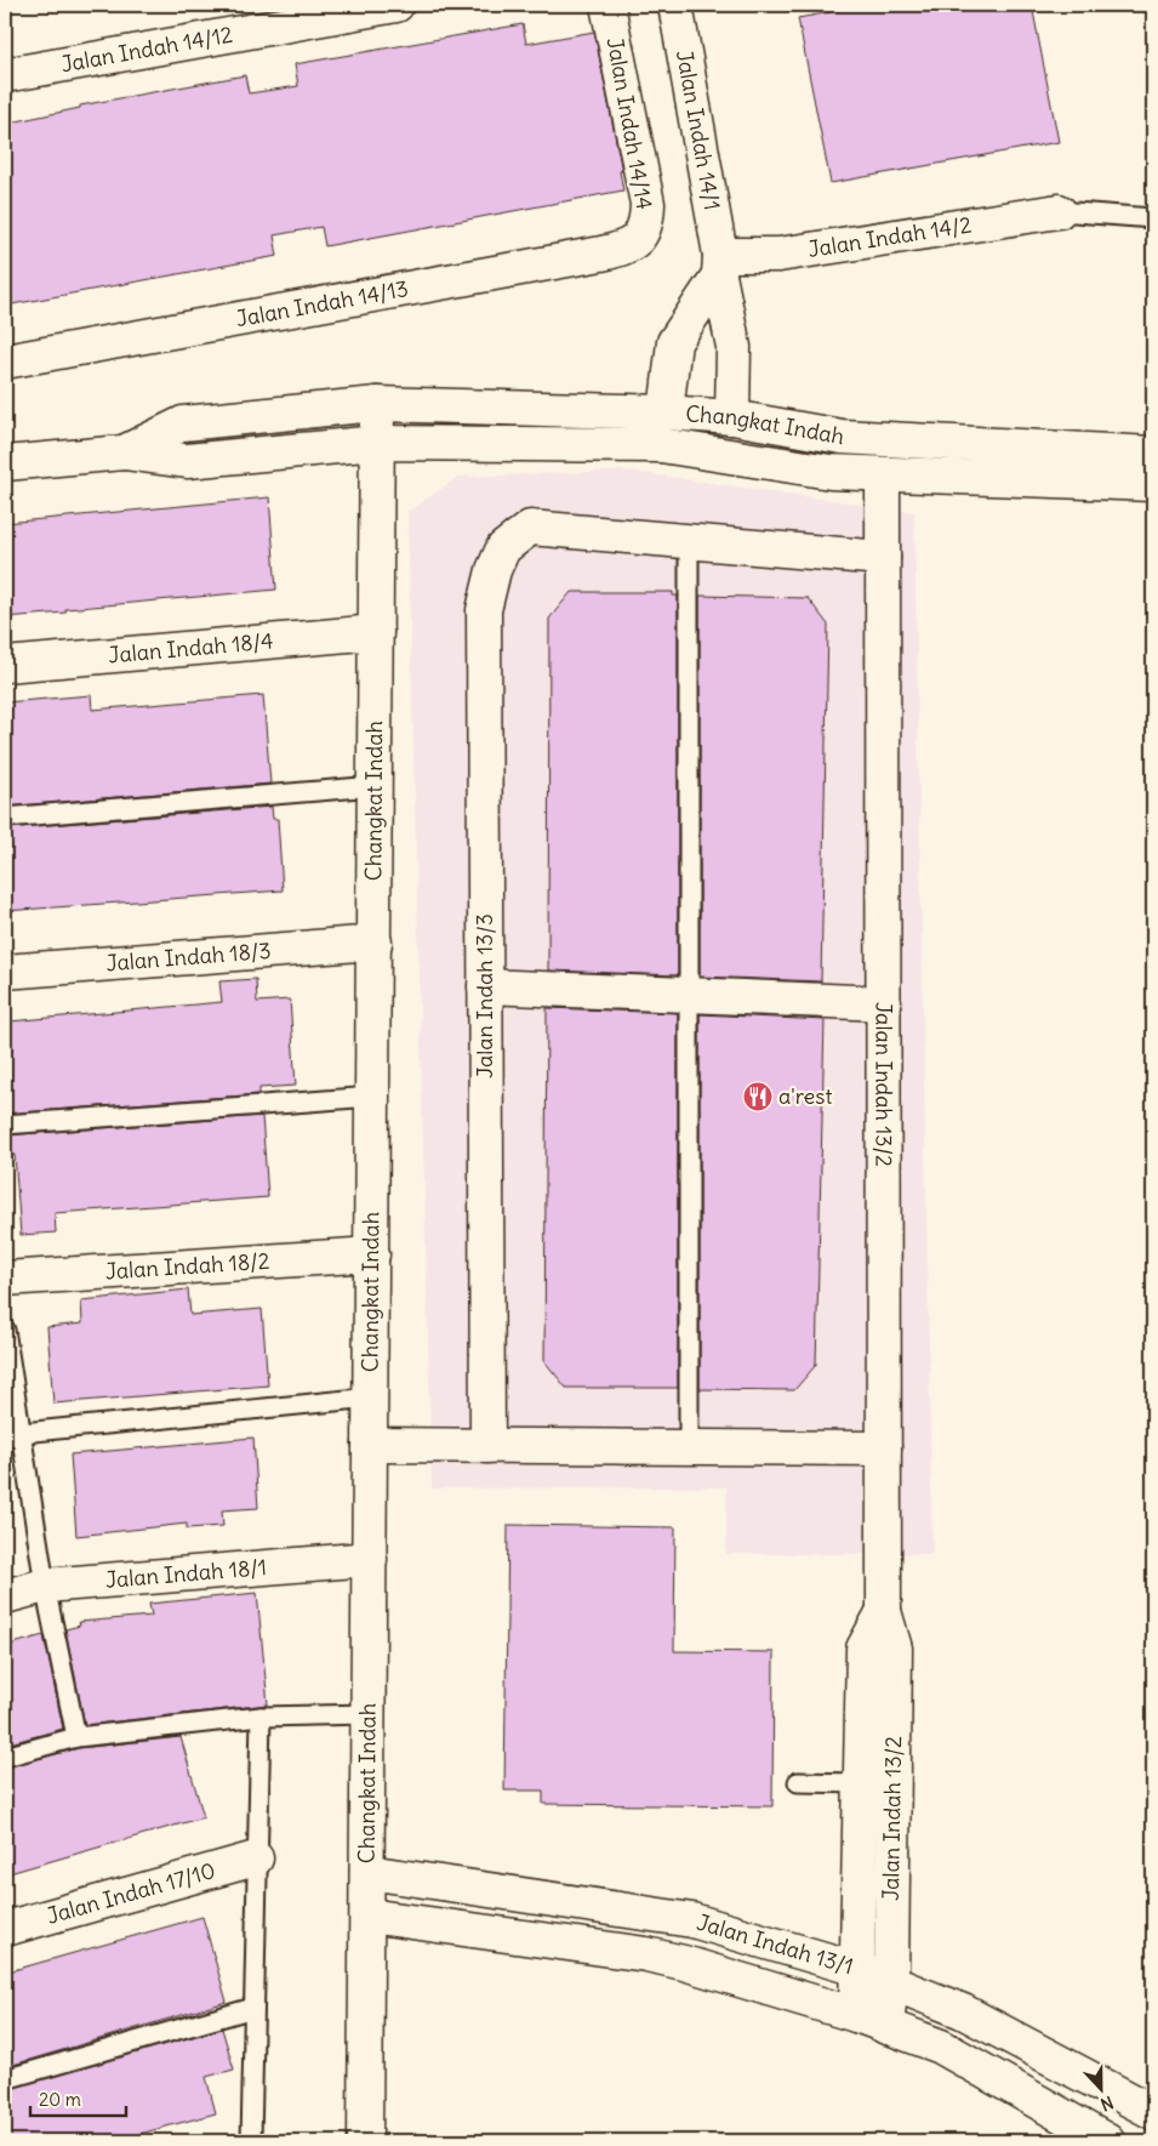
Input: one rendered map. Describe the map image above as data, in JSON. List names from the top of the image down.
{
  "streets": {
    "street": [
      "Jalan Indah 14/12",
      "Jalan Indah 14/14",
      "Jalan Indah 14/1",
      "Jalan Indah 14/2",
      "Jalan Indah 14/13",
      "Changkat Indah",
      "Jalan Indah 18/4",
      "Jalan Indah 18/3",
      "Jalan Indah 13/3",
      "Jalan Indah 13/2",
      "Jalan Indah 18/2",
      "Jalan Indah 18/1",
      "Jalan Indah 17/10",
      "Jalan Indah 13/1"
    ]
  },
  "crossings": [
    ["Jalan Indah 14/14", "Jalan Indah 14/13"],
    ["Jalan Indah 14/1", "Jalan Indah 14/2"],
    ["Jalan Indah 14/1", "Changkat Indah"],
    ["Changkat Indah", "Jalan Indah 18/4"],
    ["Changkat Indah", "Jalan Indah 18/3"],
    ["Changkat Indah", "Jalan Indah 13/2"],
    ["Changkat Indah", "Jalan Indah 18/2"],
    ["Changkat Indah", "Jalan Indah 18/1"],
    ["Changkat Indah", "Jalan Indah 13/1"],
    ["Jalan Indah 13/2", "Jalan Indah 13/1"]
  ],
  "places": {
    "restaurant": ["a'rest"]
  },
  "scale_bar": "20 m",
  "north": "bottom"
}
